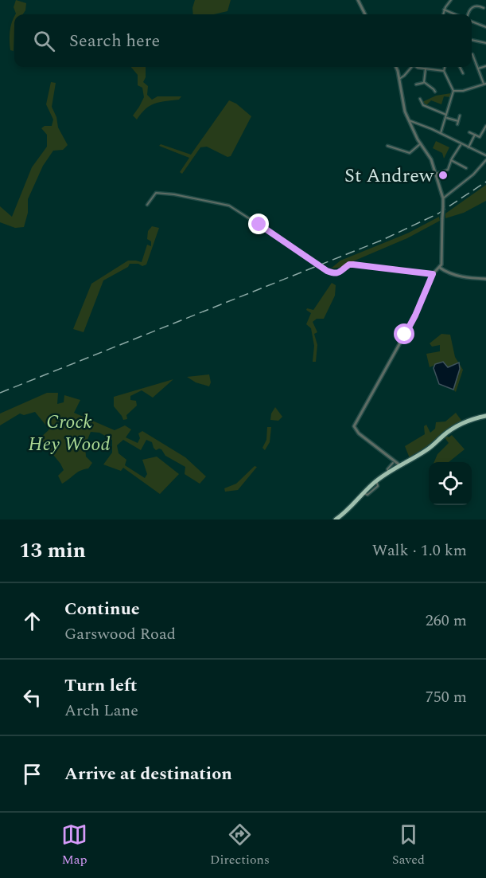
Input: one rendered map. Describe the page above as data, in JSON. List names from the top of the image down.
{
  "parks": ["Crock Hey Wood"],
  "places": ["St Andrew"],
  "page": {
    "search": "Search here",
    "heading": ["13 min", "Walk · 1.0 km"],
    "list": [
      ["Continue", "Garswood Road", "260 m"],
      ["Turn left", "Arch Lane", "750 m"],
      "Arrive at destination"
    ],
    "nav": ["Map", "Directions", "Saved"]
  }
}
